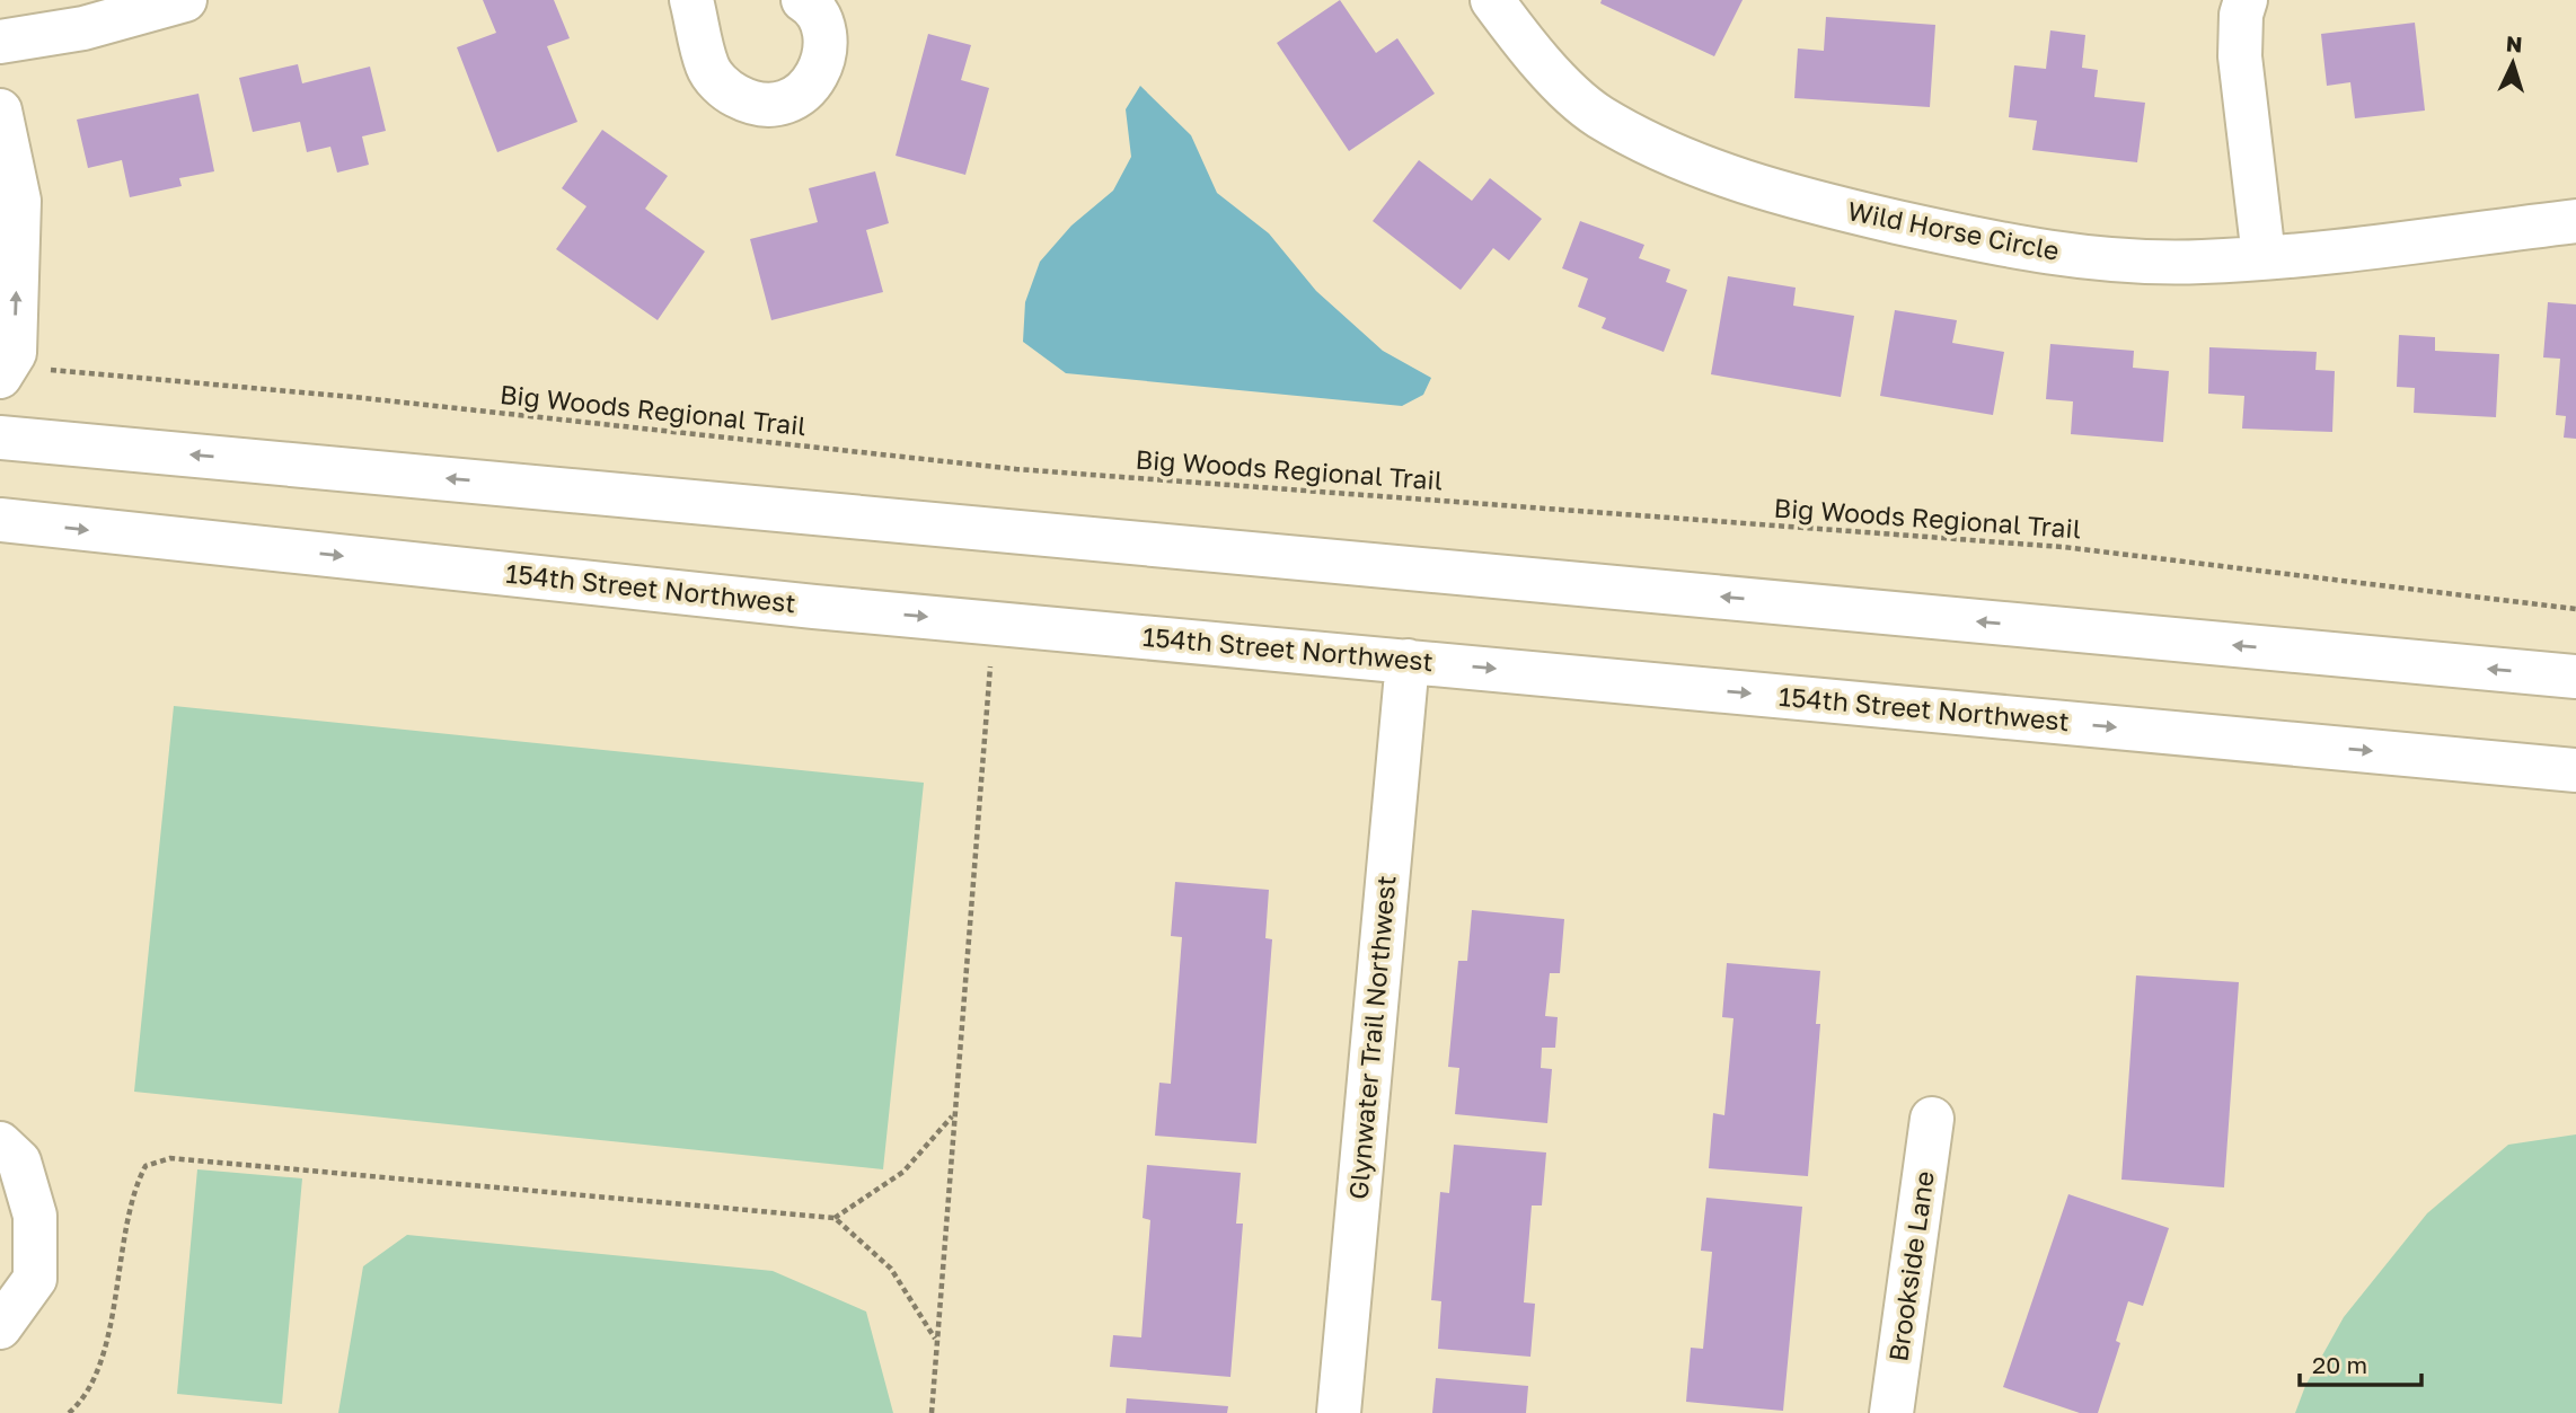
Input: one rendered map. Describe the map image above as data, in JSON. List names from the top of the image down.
{
  "streets": {
    "street": [
      "Wild Horse Circle",
      "154th Street Northwest",
      "Glynwater Trail Northwest",
      "Brookside Lane"
    ],
    "path": ["Big Woods Regional Trail"]
  },
  "crossings": [
    ["154th Street Northwest", "Glynwater Trail Northwest"]
  ],
  "scale_bar": "20 m",
  "north": "top"
}
